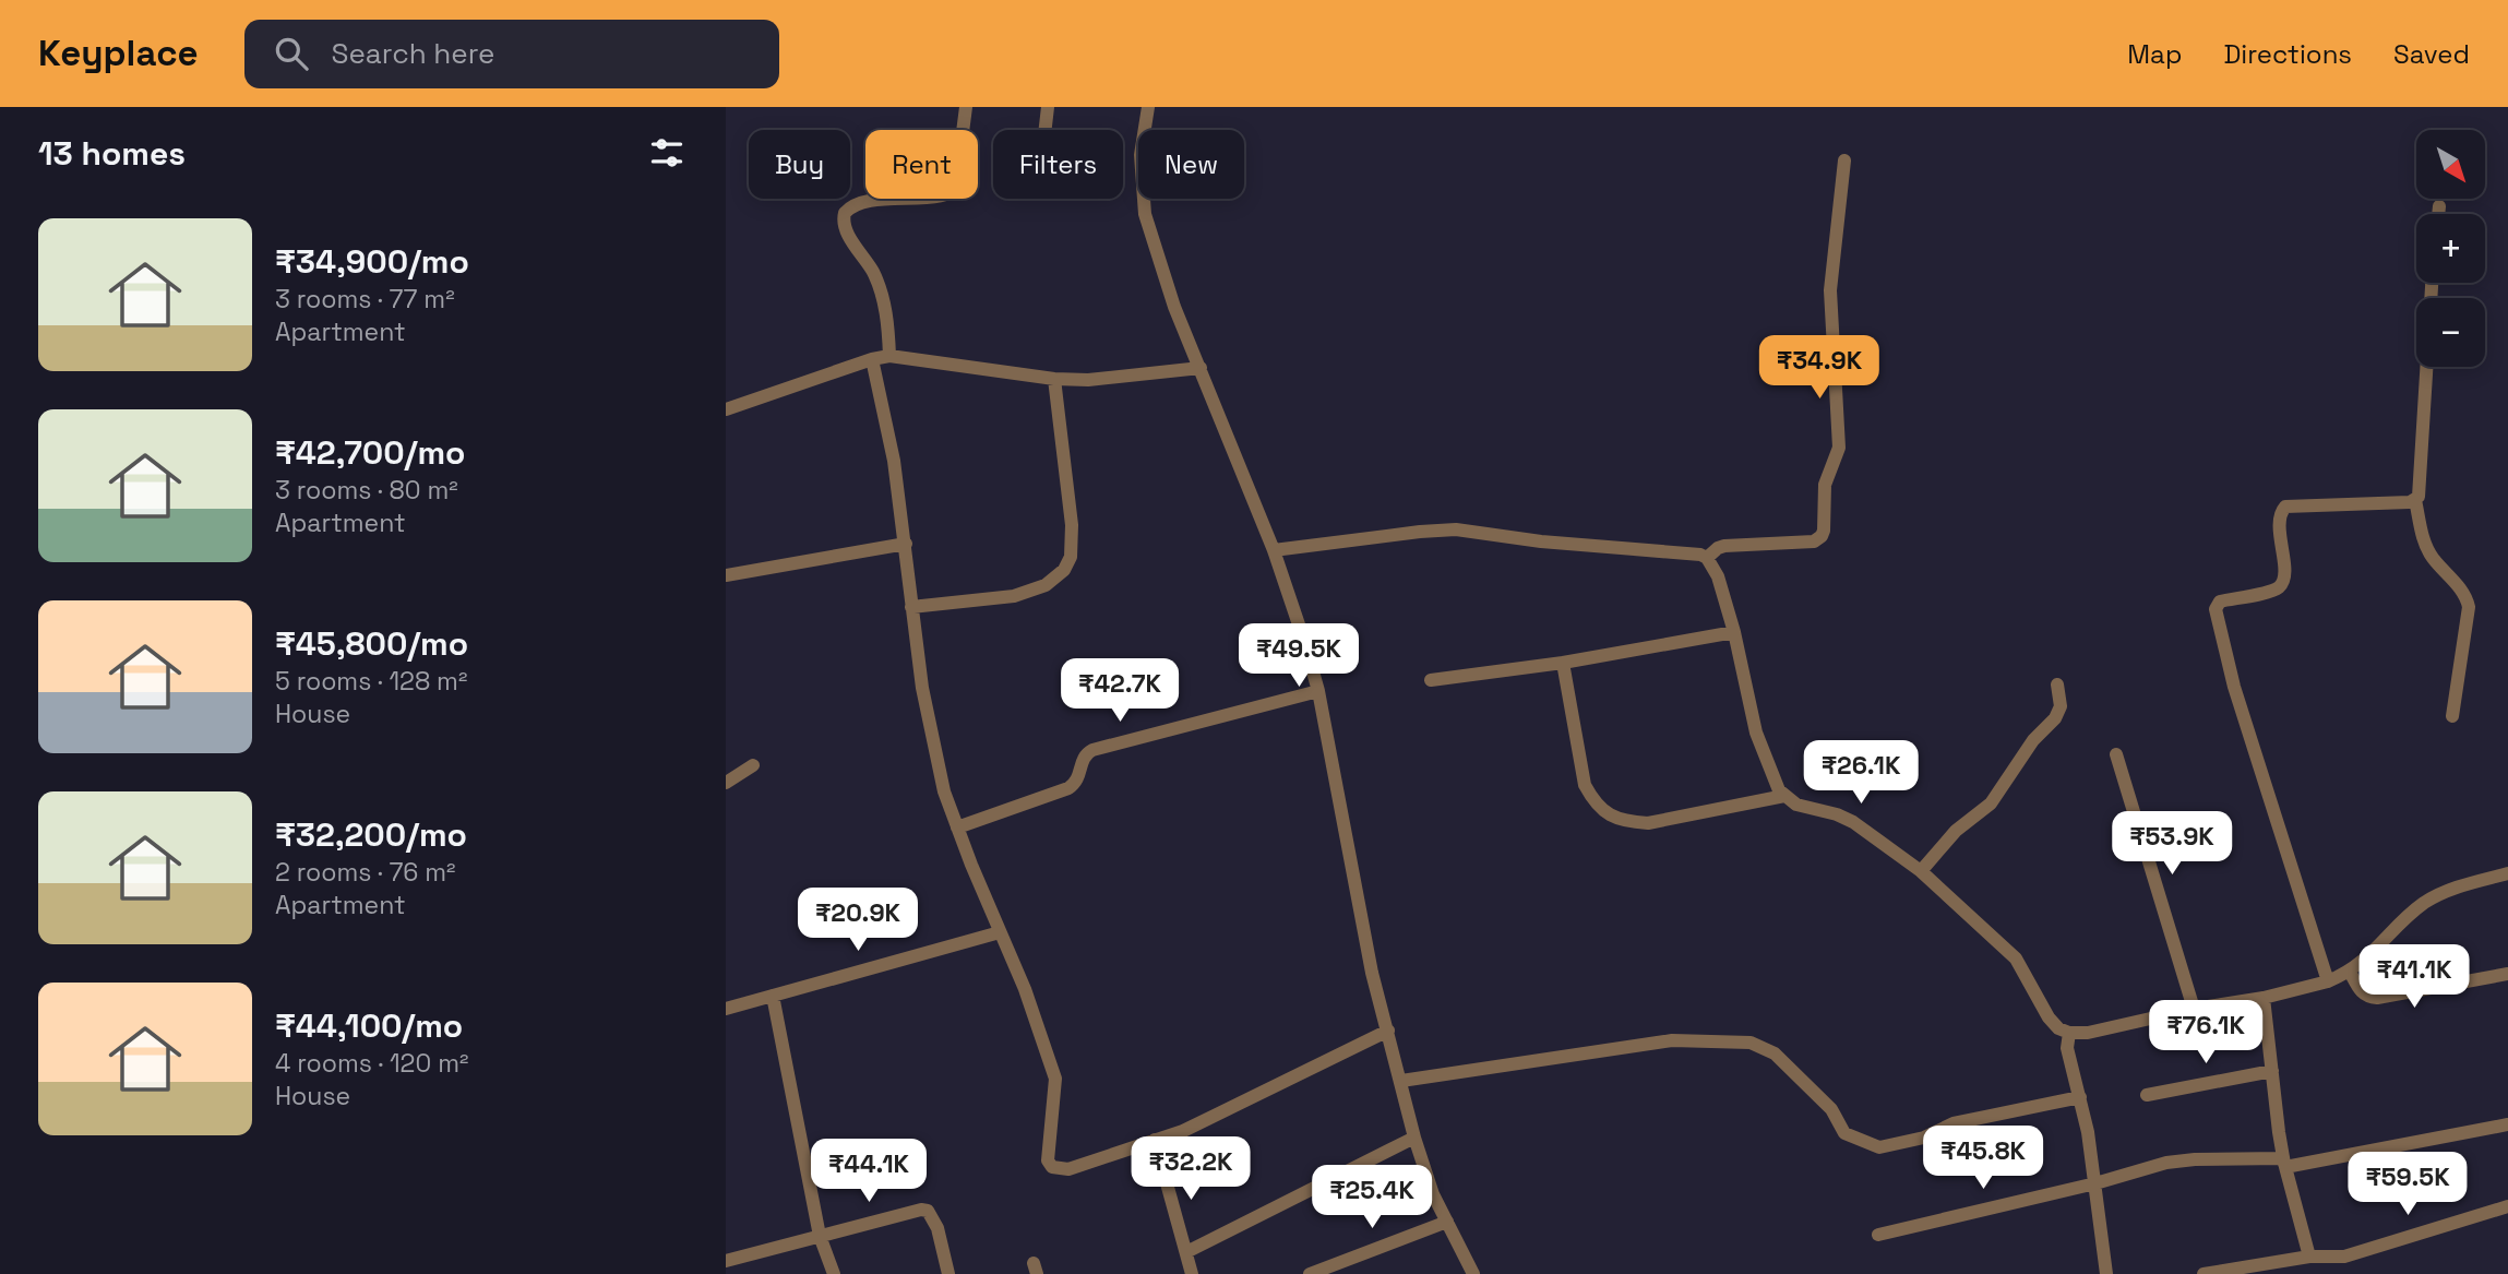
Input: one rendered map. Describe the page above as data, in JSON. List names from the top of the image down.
{
  "north": "bottom right",
  "page": {
    "header": "Keyplace",
    "search": "Search here",
    "nav": ["Map", "Directions", "Saved"],
    "heading": "13 homes",
    "map_buttons": ["+", "−"],
    "chip": [
      "Buy",
      "Rent",
      "Filters",
      "New"
    ],
    "list": [
      {
        "name": "₹34,900/mo",
        "note": "3 rooms · 77 m² · Apartment"
      },
      {
        "name": "₹42,700/mo",
        "note": "3 rooms · 80 m² · Apartment"
      },
      {
        "name": "₹45,800/mo",
        "note": "5 rooms · 128 m² · House"
      },
      {
        "name": "₹32,200/mo",
        "note": "2 rooms · 76 m² · Apartment"
      },
      {
        "name": "₹44,100/mo",
        "note": "4 rooms · 120 m² · House"
      }
    ],
    "price": [
      "₹34.9K",
      "₹49.5K",
      "₹42.7K",
      "₹26.1K",
      "₹53.9K",
      "₹20.9K",
      "₹41.1K",
      "₹76.1K",
      "₹45.8K",
      "₹32.2K",
      "₹44.1K",
      "₹59.5K",
      "₹25.4K"
    ]
  }
}
